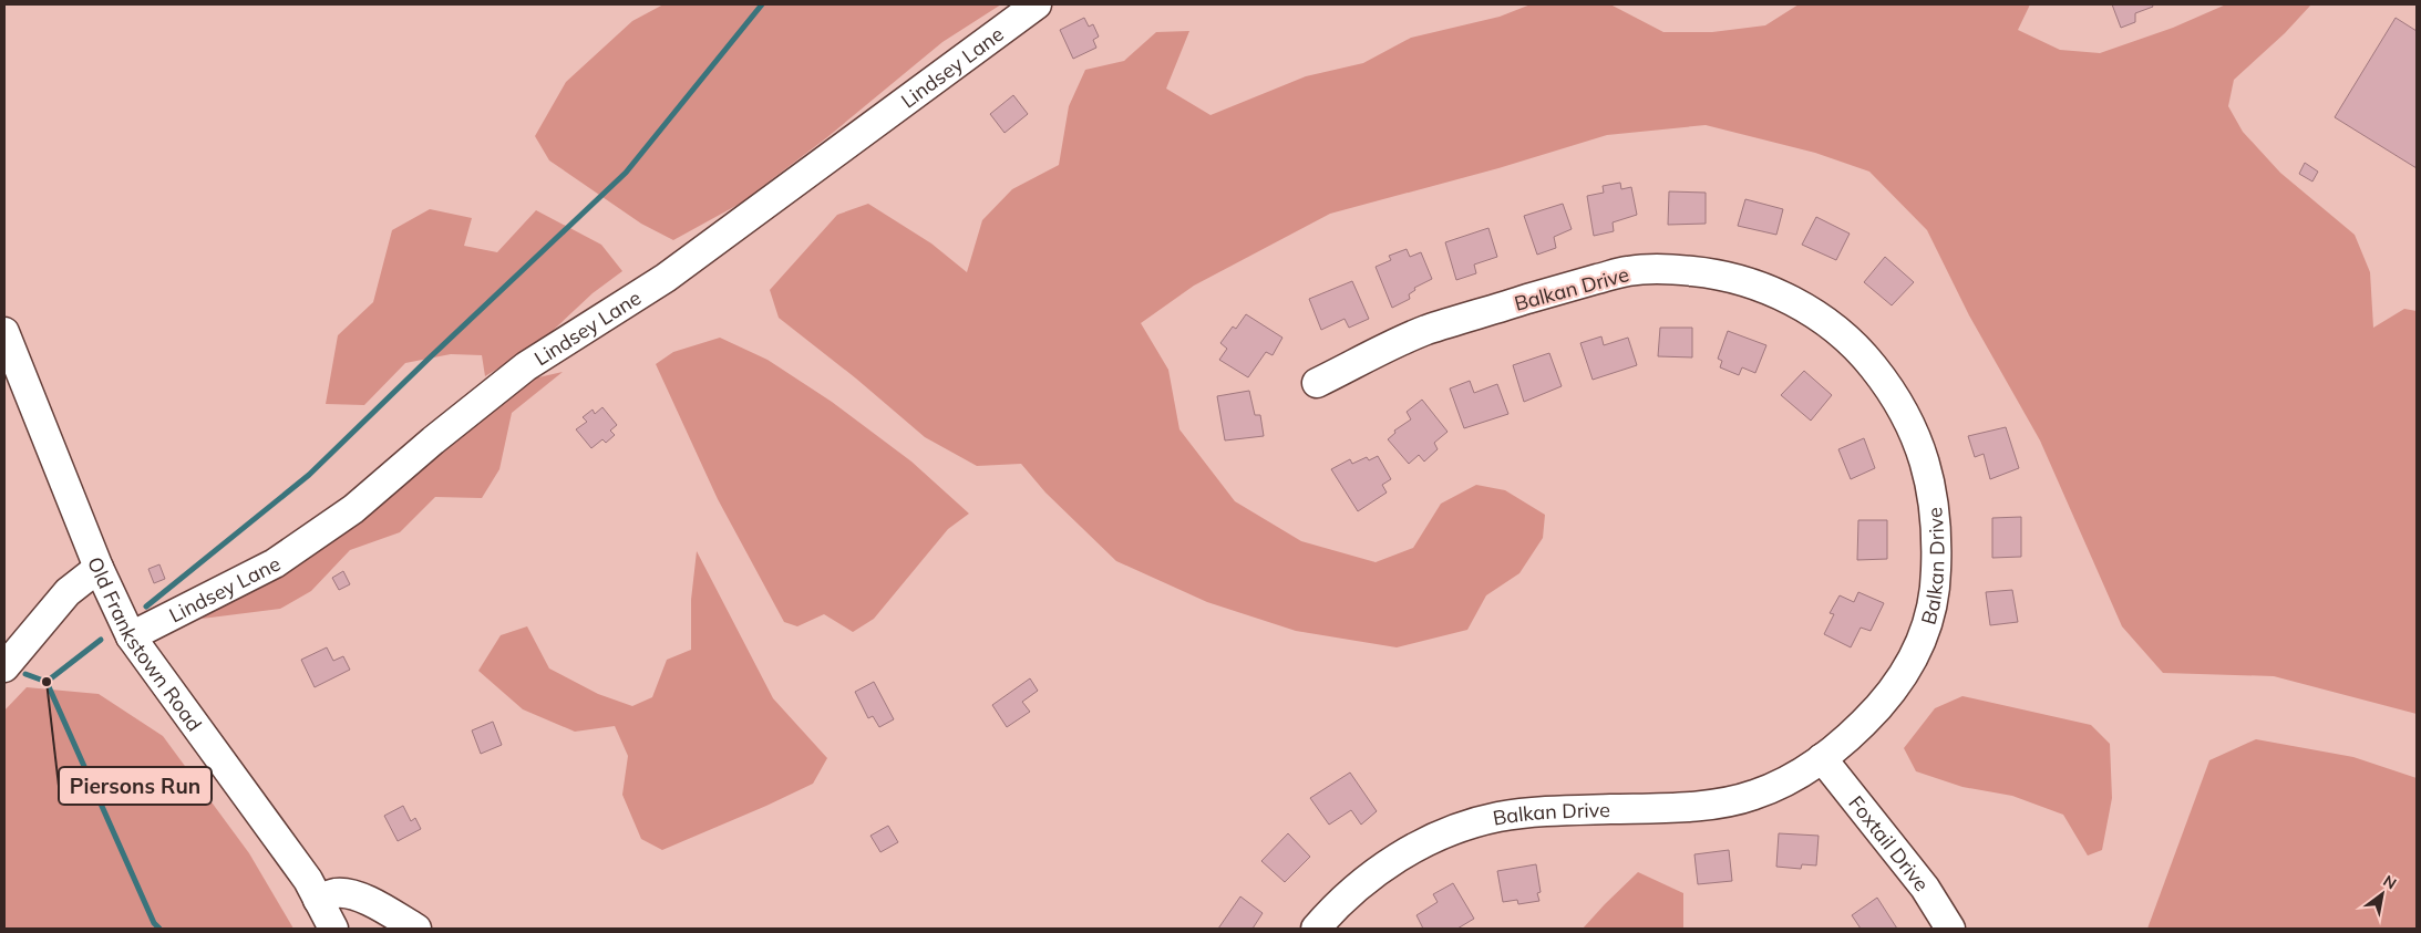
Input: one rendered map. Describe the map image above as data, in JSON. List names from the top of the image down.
{
  "streets": {
    "street": [
      "Lindsey Lane",
      "Balkan Drive",
      "Old Frankstown Road",
      "Foxtail Drive"
    ]
  },
  "crossings": [
    ["Lindsey Lane", "Old Frankstown Road"],
    ["Balkan Drive", "Foxtail Drive"]
  ],
  "places": ["Piersons Run"],
  "north": "top right"
}
